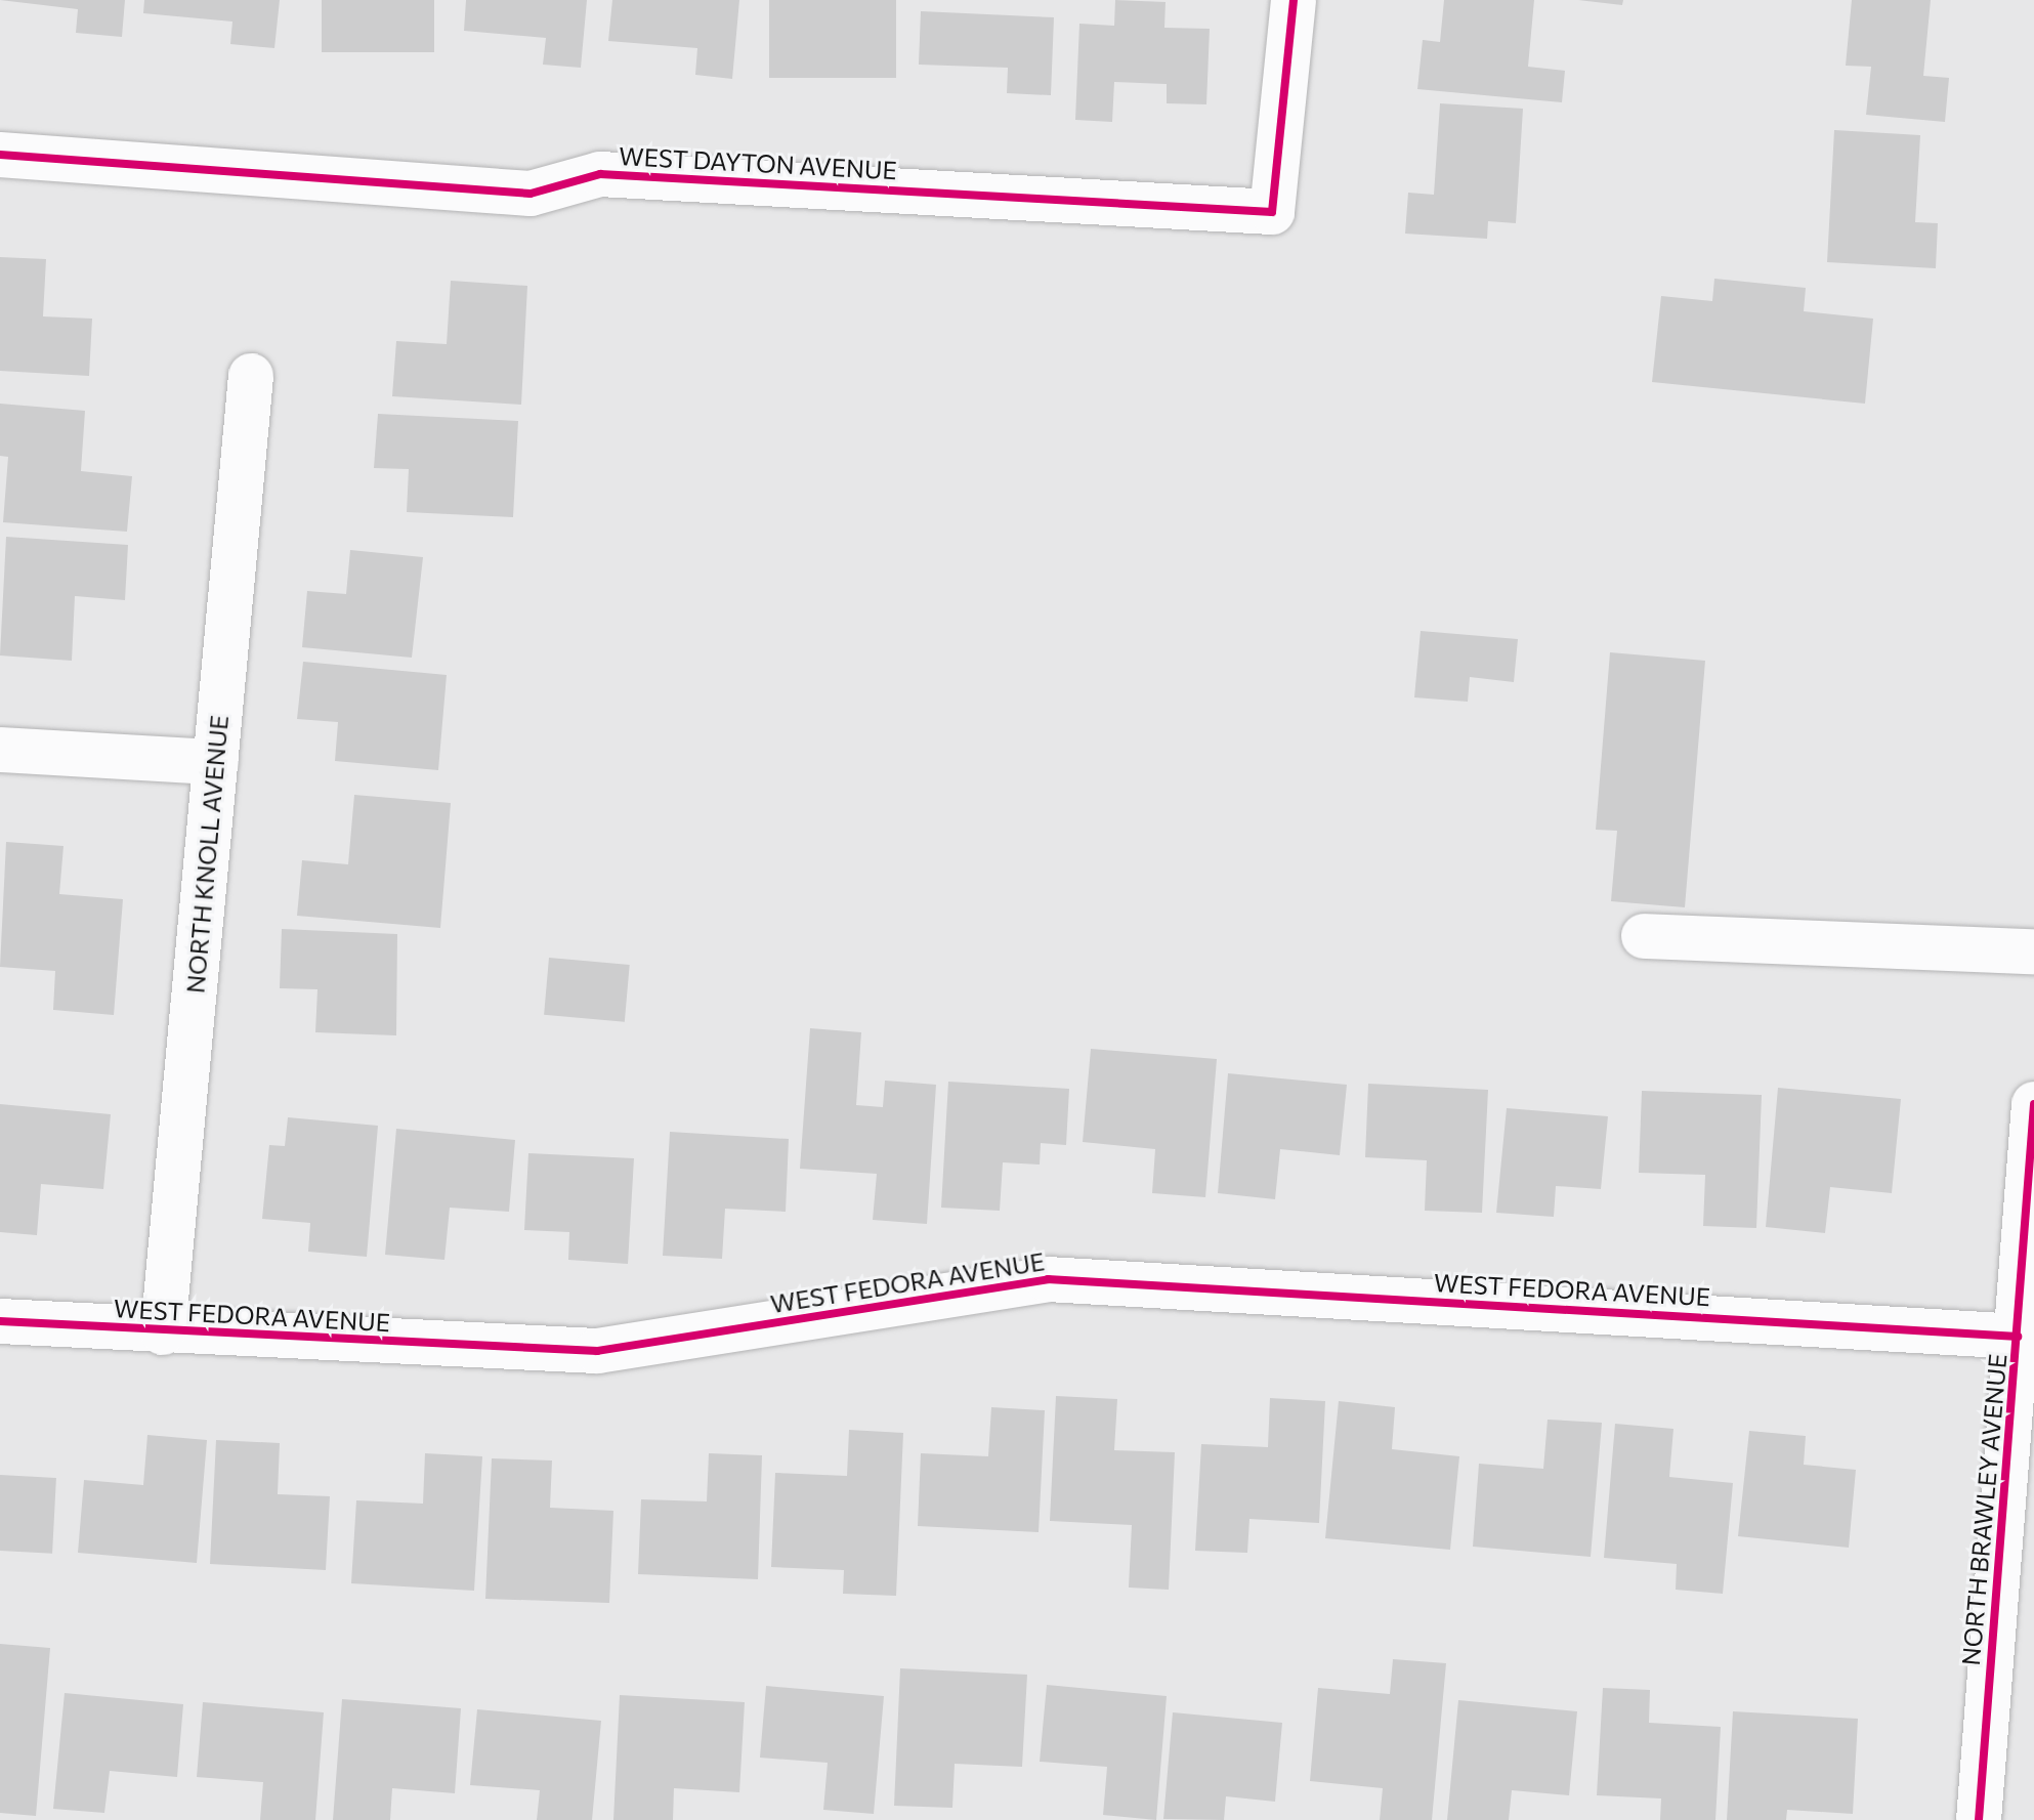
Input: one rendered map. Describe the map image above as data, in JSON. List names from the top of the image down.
{
  "streets": {
    "street": [
      "WEST DAYTON AVENUE",
      "NORTH KNOLL AVENUE",
      "WEST FEDORA AVENUE",
      "NORTH BRAWLEY AVENUE"
    ]
  },
  "crossings": [
    ["NORTH KNOLL AVENUE", "WEST FEDORA AVENUE"],
    ["WEST FEDORA AVENUE", "NORTH BRAWLEY AVENUE"]
  ]
}
